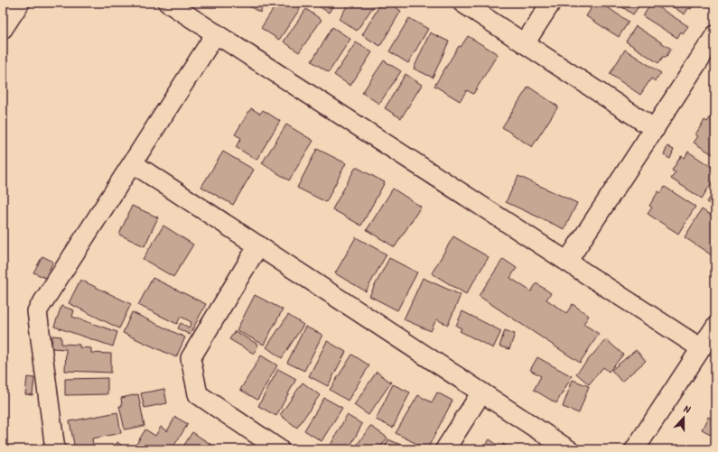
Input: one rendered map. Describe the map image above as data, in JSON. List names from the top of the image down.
{
  "north": "top"
}
